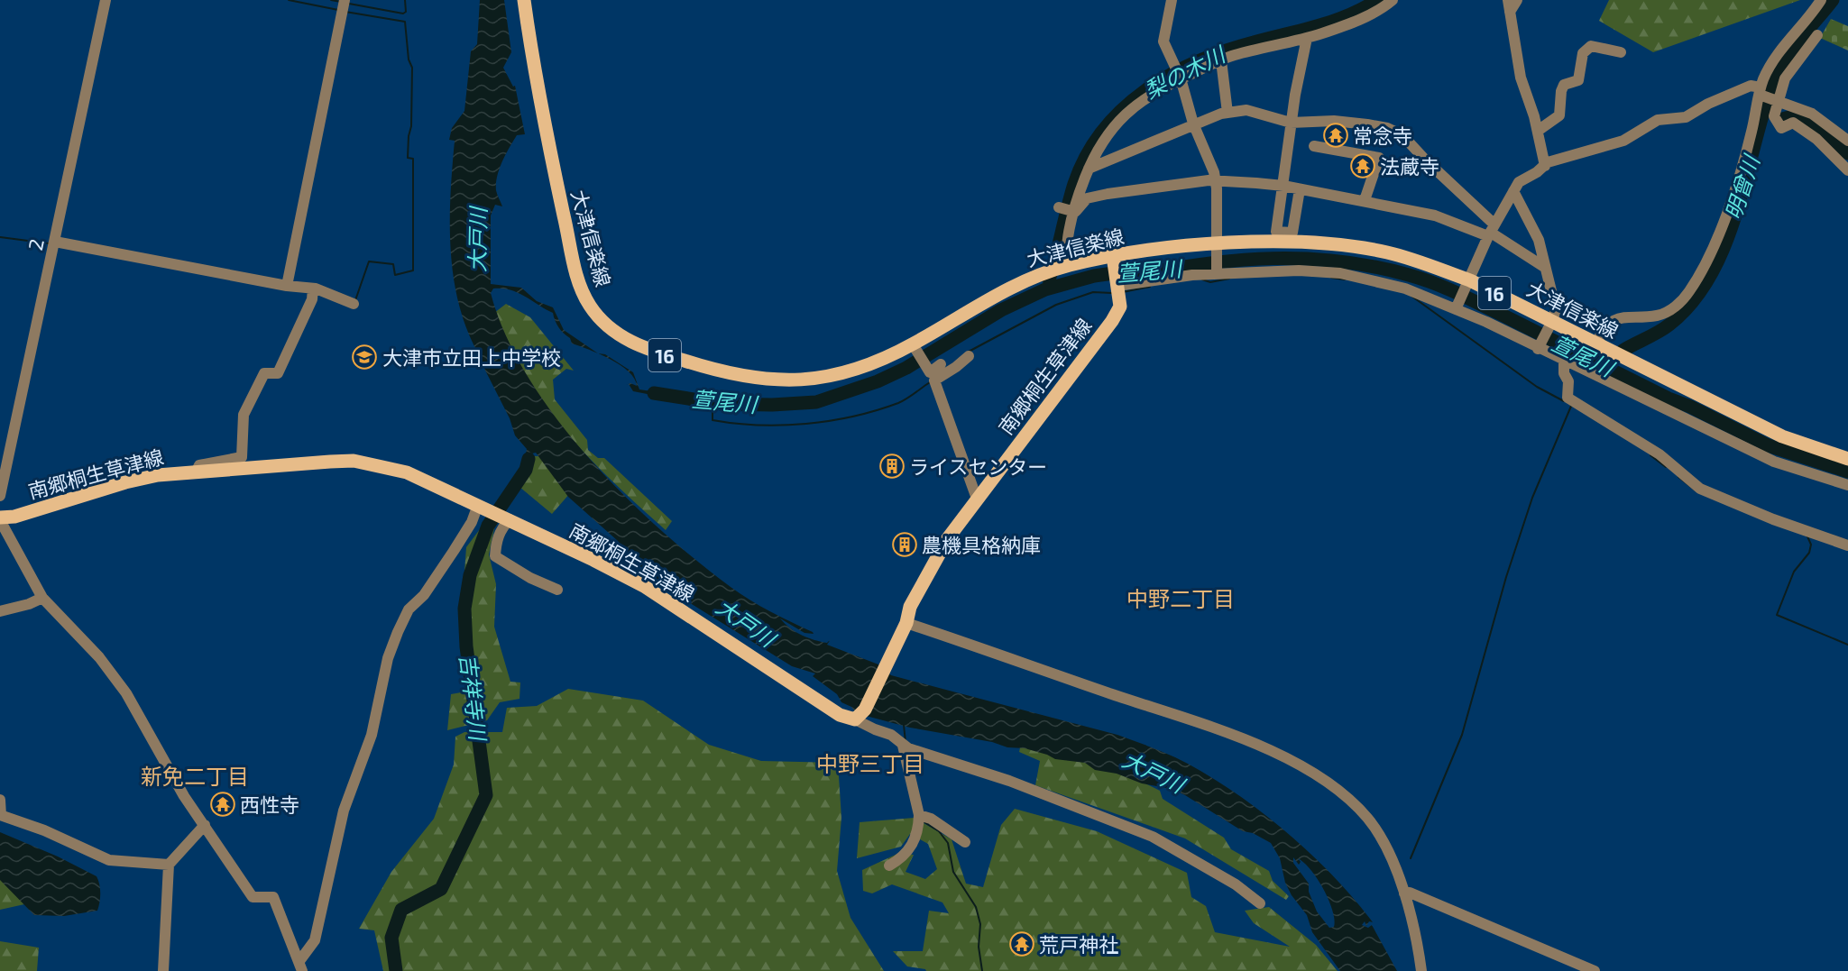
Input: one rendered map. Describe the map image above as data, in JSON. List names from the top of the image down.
{
  "streets": {
    "main road": ["大津信楽線", "16", "南郷桐生草津線"],
    "street": ["2"]
  },
  "crossings": [
    ["大津信楽線", "南郷桐生草津線"]
  ],
  "districts": ["中野二丁目", "中野三丁目", "新免二丁目"],
  "water": [
    "梨の木川",
    "明曾川",
    "大戸川",
    "萱尾川",
    "吉祥寺川"
  ],
  "places": {
    "temple": [
      "常念寺",
      "法蔵寺",
      "西性寺",
      "荒戸神社"
    ],
    "school or university": ["大津市立田上中学校"],
    "building": ["ライスセンター", "農機具格納庫"]
  }
}
